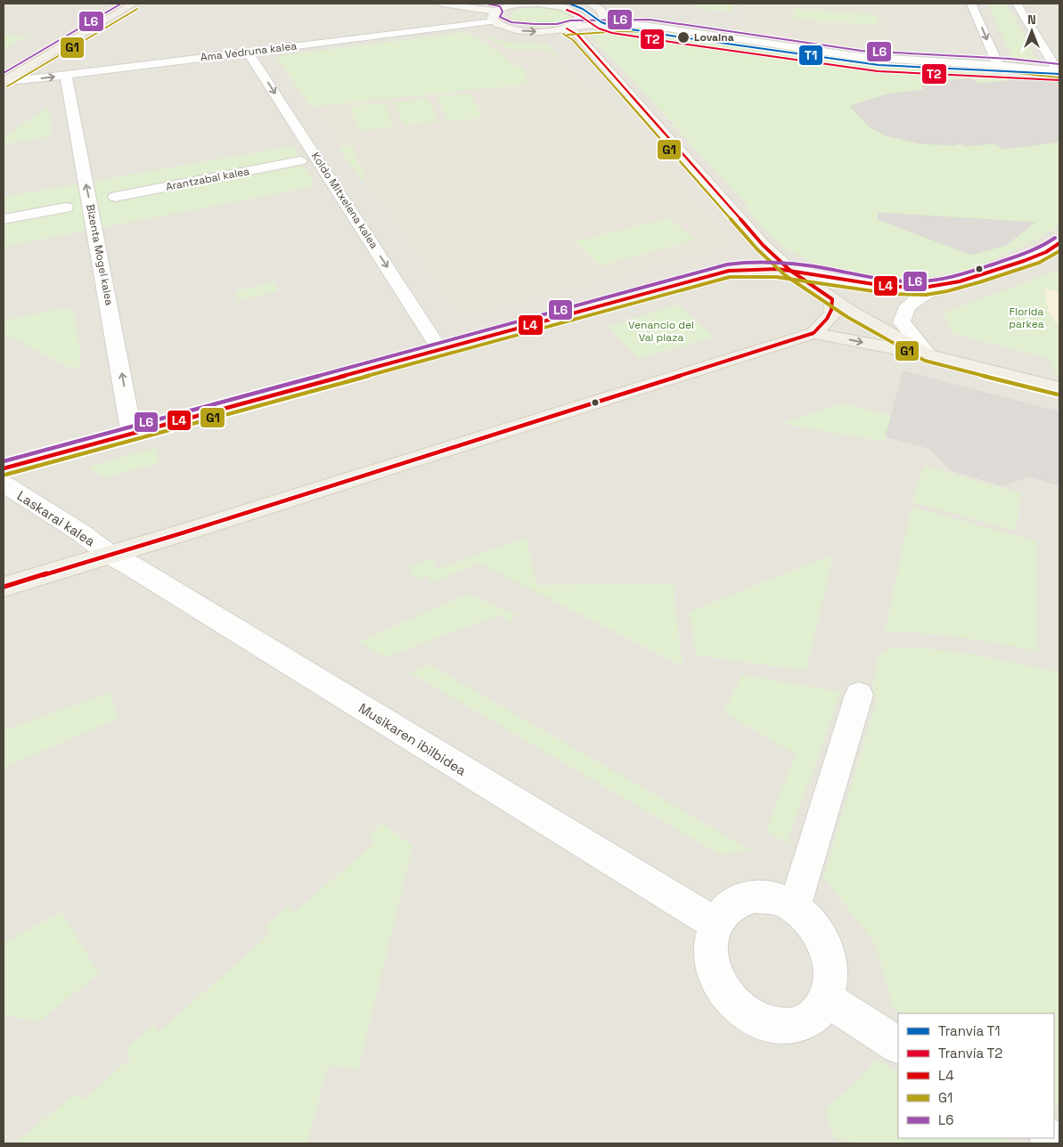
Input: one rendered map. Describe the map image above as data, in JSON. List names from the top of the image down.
{
  "streets": {
    "street": [
      "Ama Vedruna kalea",
      "Arantzabal kalea",
      "Koldo Mitxelena kalea",
      "Bizenta Mogel kalea",
      "Laskarai kalea",
      "Musikaren ibilbidea"
    ]
  },
  "crossings": [
    ["Ama Vedruna kalea", "Koldo Mitxelena kalea"],
    ["Ama Vedruna kalea", "Bizenta Mogel kalea"],
    ["Laskarai kalea", "Musikaren ibilbidea"]
  ],
  "one_way": ["Koldo Mitxelena kalea", "Bizenta Mogel kalea"],
  "parks": ["Florida parkea", "Venancio del Val plaza"],
  "places": ["Lovaina"],
  "lines": [
    "tram line T1",
    "transit line L6",
    "transit line G1",
    "tram line T2",
    "transit line L4"
  ],
  "legend": [
    "Tranvía T1",
    "Tranvía T2",
    "L4",
    "G1",
    "L6"
  ],
  "north": "top"
}
